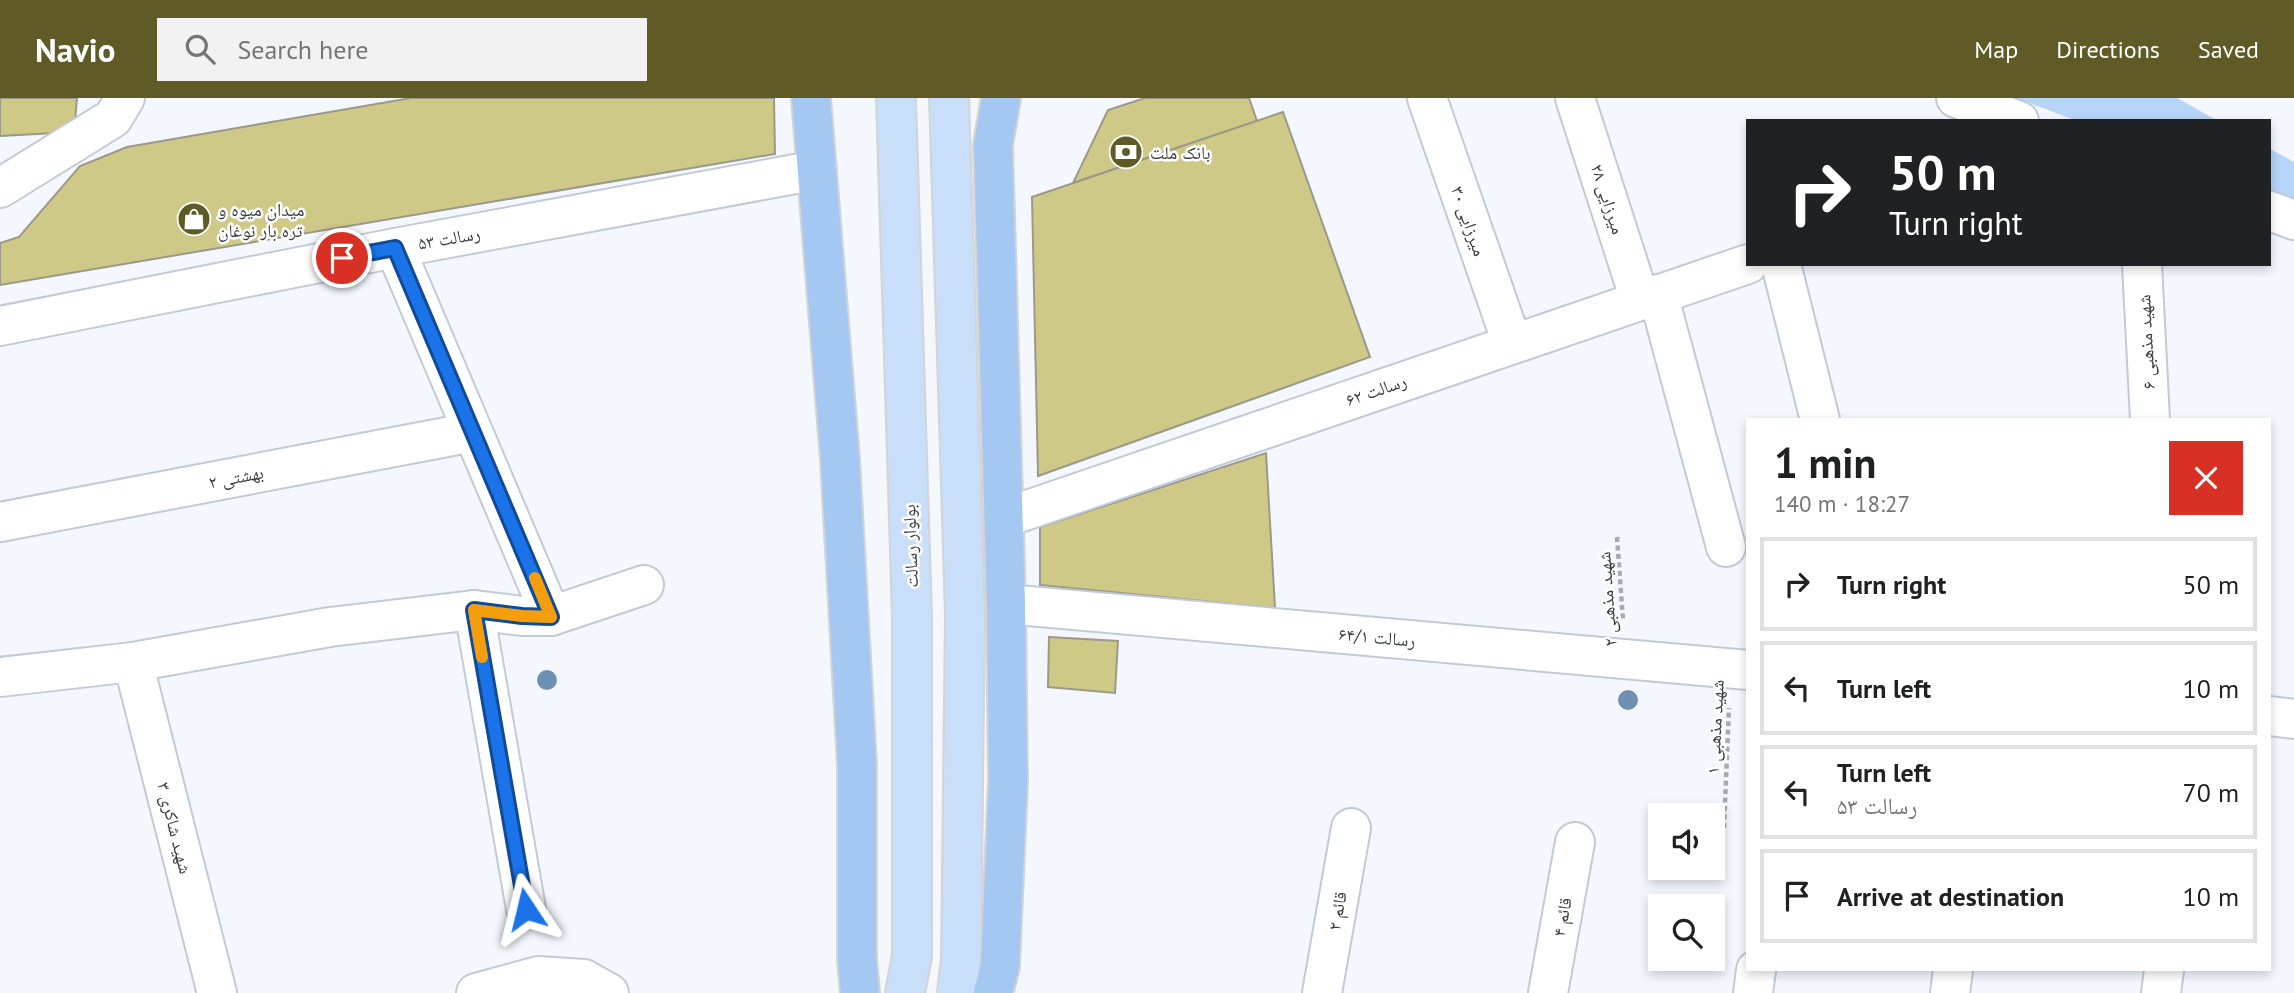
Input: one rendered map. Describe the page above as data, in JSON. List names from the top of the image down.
{
  "streets": {
    "main road": ["بولوار رسالت"],
    "street": [
      "میرزایی ۲۸",
      "میرزایی ۳۰",
      "رسالت ۵۳",
      "شهید مذهبی ۶",
      "رسالت ۶۲",
      "بهشتی ۲",
      "رسالت ۶۴/۱",
      "شهید شاکری ۳",
      "قائم ۲",
      "قائم ۴"
    ],
    "path": ["شهید مذهبی ۲", "شهید مذهبی ۱"]
  },
  "crossings": [
    ["میرزایی ۲۸", "رسالت ۶۲"],
    ["میرزایی ۳۰", "رسالت ۶۲"],
    ["شهید مذهبی ۲", "رسالت ۶۴/۱"],
    ["رسالت ۶۴/۱", "شهید مذهبی ۱"]
  ],
  "places": {
    "bank": ["بانک ملت"],
    "shop": ["میدان میوه و تره بار نوغان"]
  },
  "page": {
    "header": "Navio",
    "search": "Search here",
    "nav": ["Map", "Directions", "Saved"],
    "turn": ["50 m", "Turn right"],
    "heading": ["1 min", "140 m · 18:27"],
    "list": [
      {
        "name": "Turn right",
        "value": "50 m"
      },
      {
        "name": "Turn left",
        "value": "10 m"
      },
      {
        "name": "Turn left",
        "note": "رسالت ۵۳",
        "value": "70 m"
      },
      {
        "name": "Arrive at destination",
        "value": "10 m"
      }
    ]
  }
}
